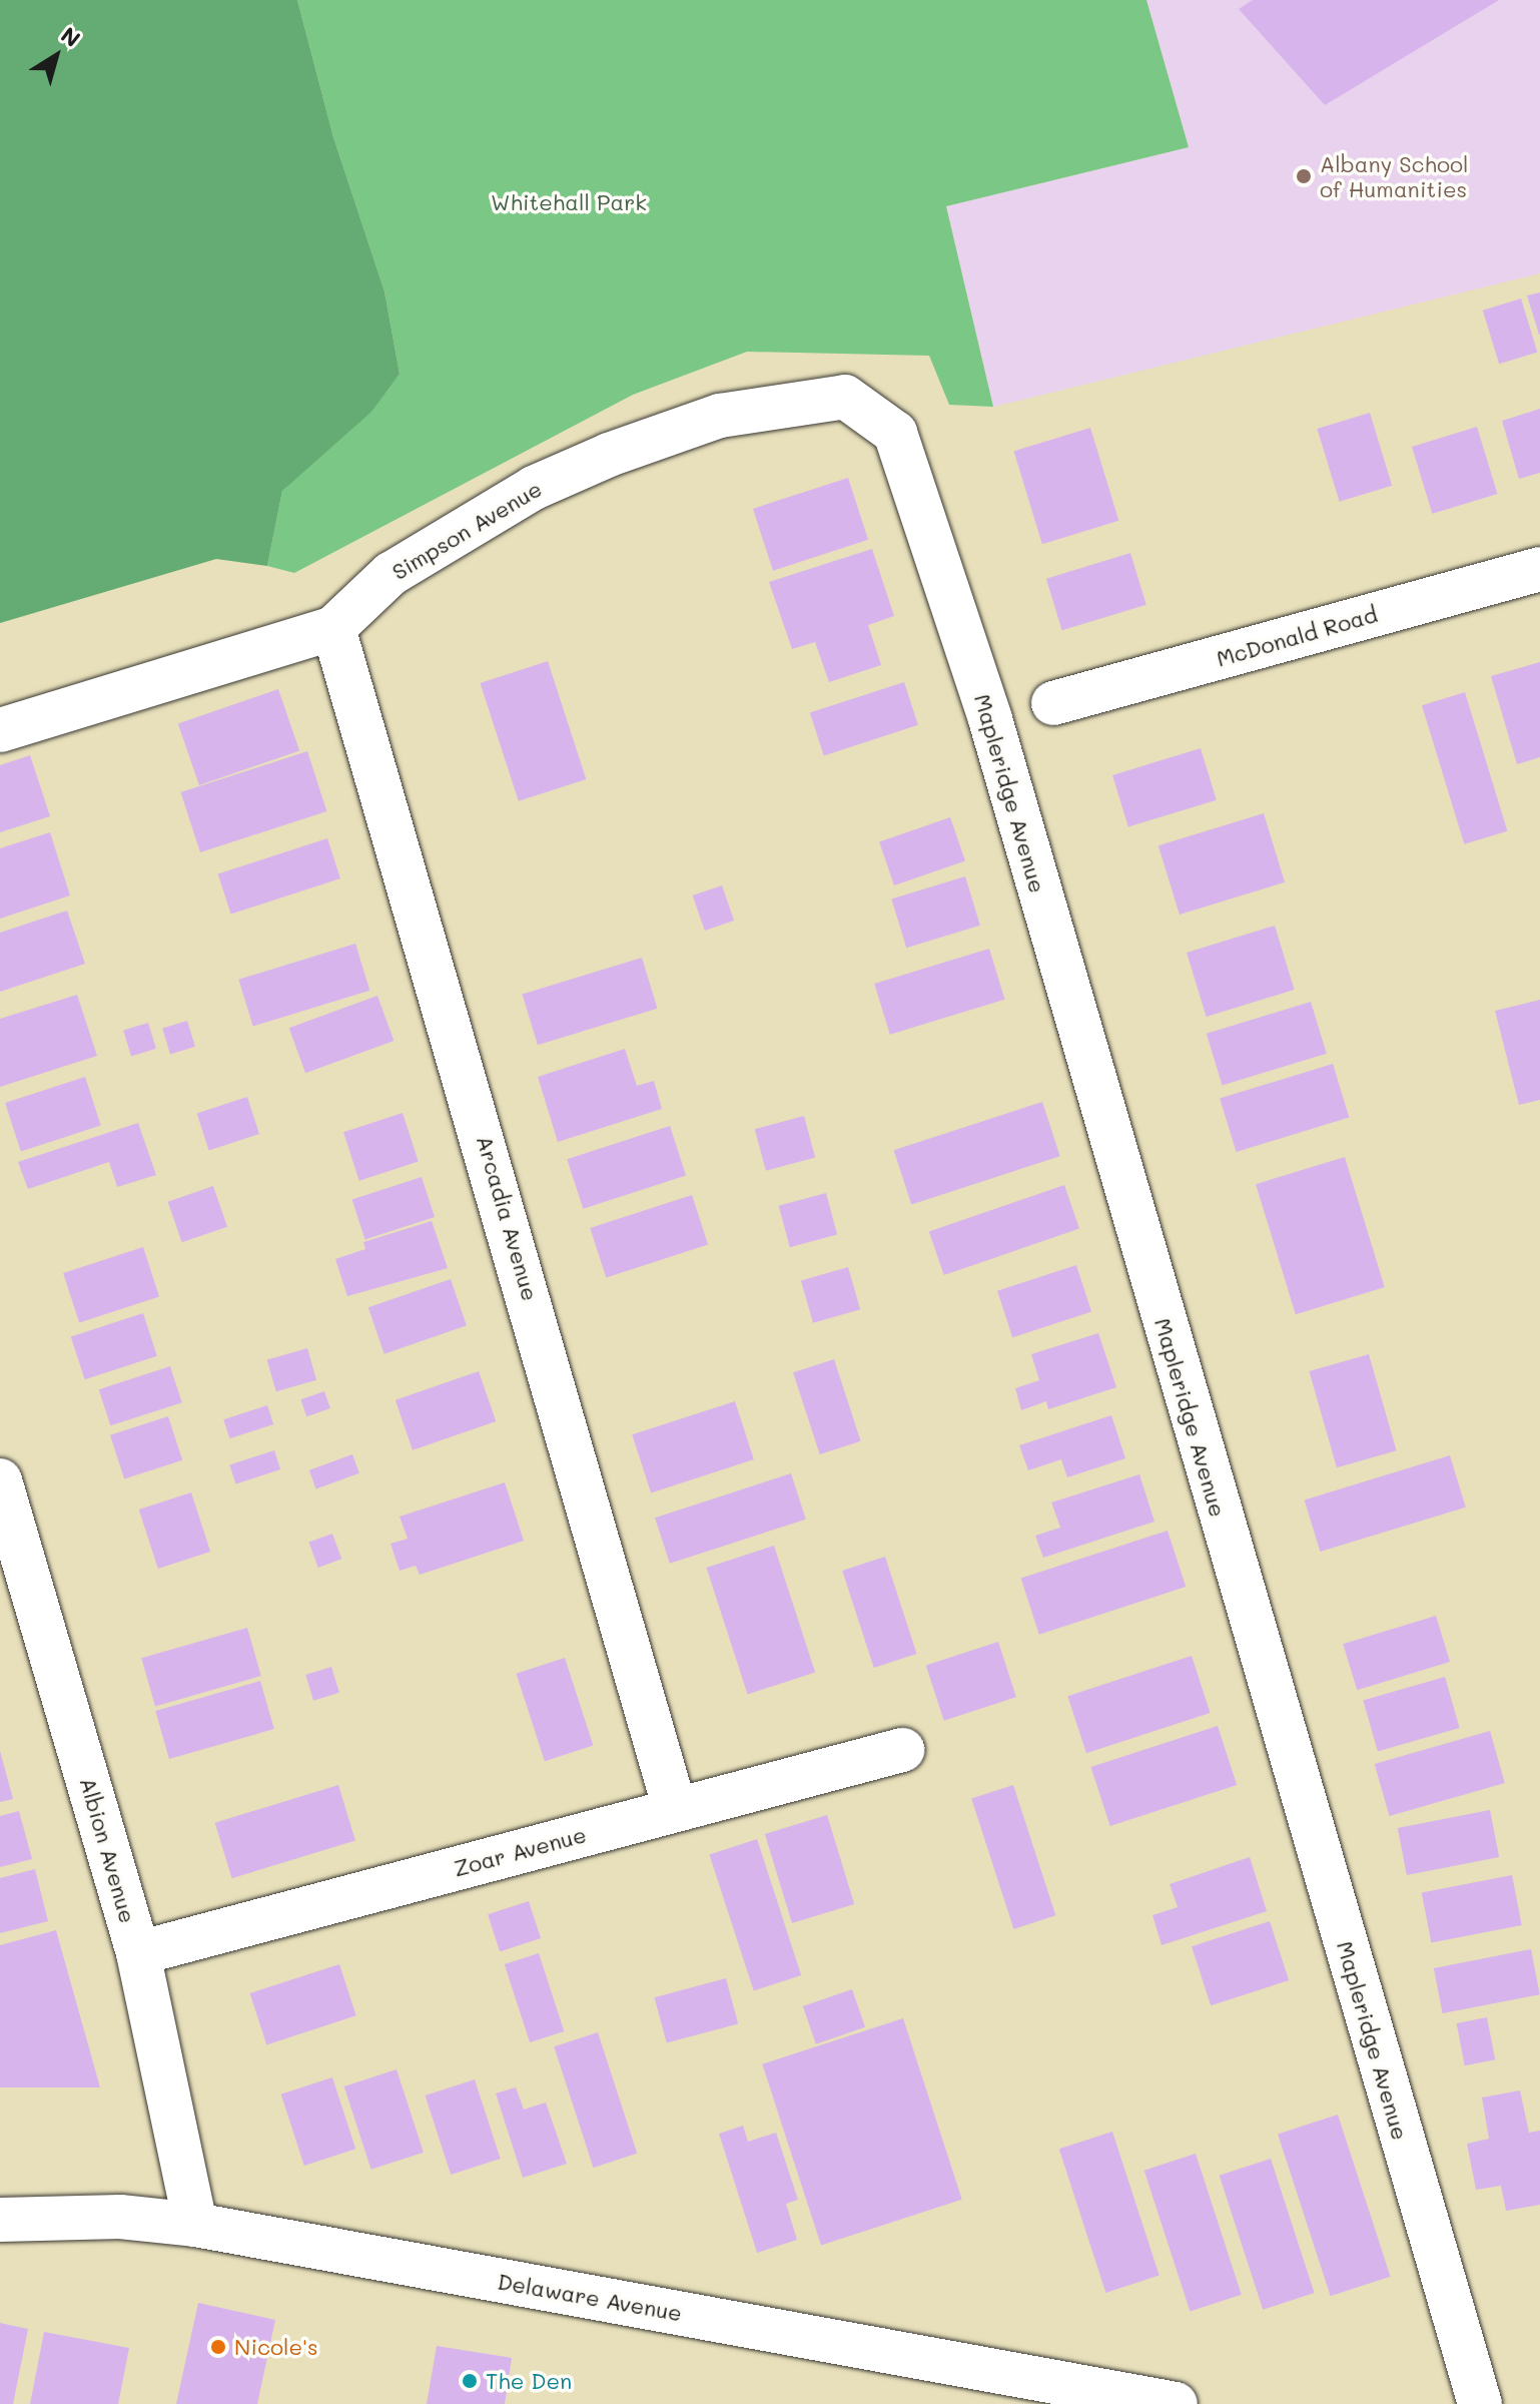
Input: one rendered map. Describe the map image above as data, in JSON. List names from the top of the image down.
{
  "streets": {
    "street": [
      "Simpson Avenue",
      "McDonald Road",
      "Mapleridge Avenue",
      "Arcadia Avenue",
      "Albion Avenue",
      "Zoar Avenue",
      "Delaware Avenue"
    ]
  },
  "crossings": [
    ["Simpson Avenue", "Mapleridge Avenue"],
    ["Simpson Avenue", "Arcadia Avenue"],
    ["Arcadia Avenue", "Zoar Avenue"],
    ["Albion Avenue", "Zoar Avenue"],
    ["Albion Avenue", "Delaware Avenue"]
  ],
  "parks": ["Whitehall Park"],
  "places": ["Albany School of Humanities", "Nicole's", "The Den"],
  "north": "top right"
}
